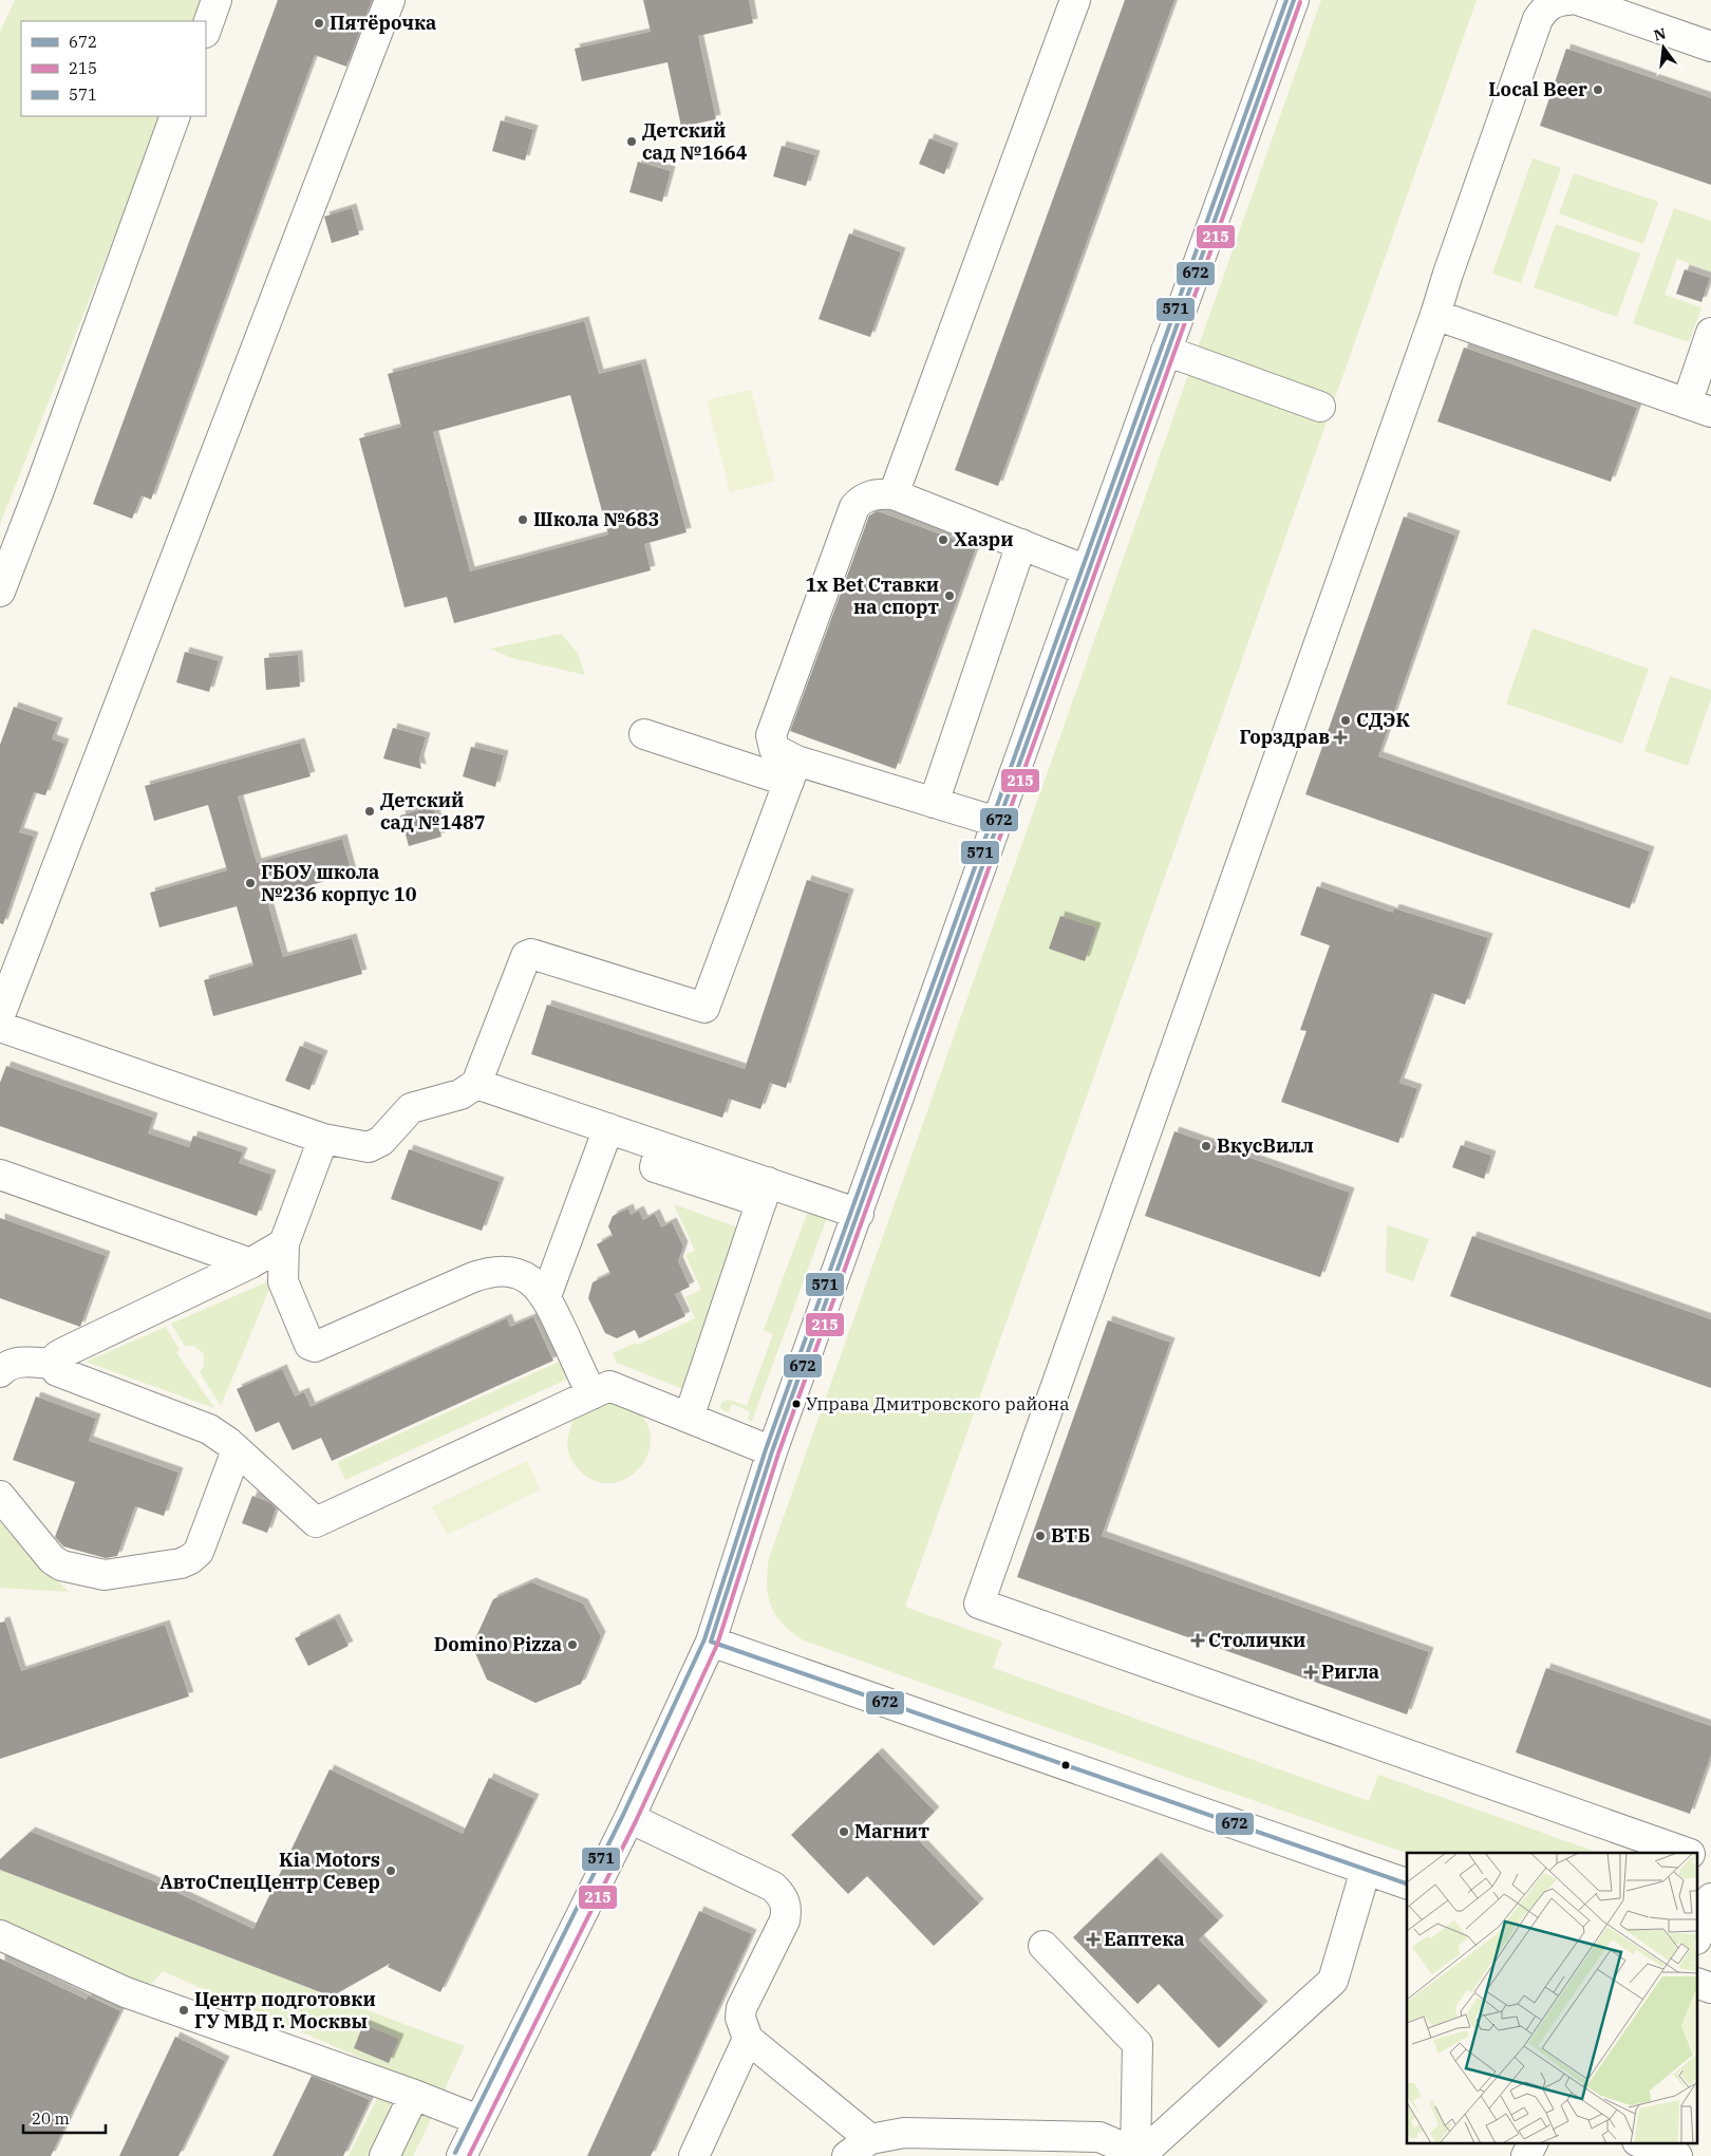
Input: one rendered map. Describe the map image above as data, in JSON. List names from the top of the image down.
{
  "places": {
    "other": [
      "Пятёрочка",
      "Local Beer",
      "Детский сад №1664",
      "Школа №683",
      "Хазри",
      "1x Bet Ставки на спорт",
      "СДЭК",
      "Детский сад №1487",
      "ГБОУ школа №236 корпус 10",
      "ВкусВилл",
      "Управа Дмитровского района",
      "ВТБ",
      "Domino Pizza",
      "Магнит",
      "Kia Motors АвтоСпецЦентр Север",
      "Центр подготовки ГУ МВД г. Москвы"
    ],
    "health": [
      "Горздрав",
      "Столички",
      "Ригла",
      "Еаптека"
    ]
  },
  "lines": ["transit line 672", "transit line 571", "transit line 215"],
  "legend": ["672", "215", "571"],
  "scale_bar": "20 m",
  "north": "top"
}
